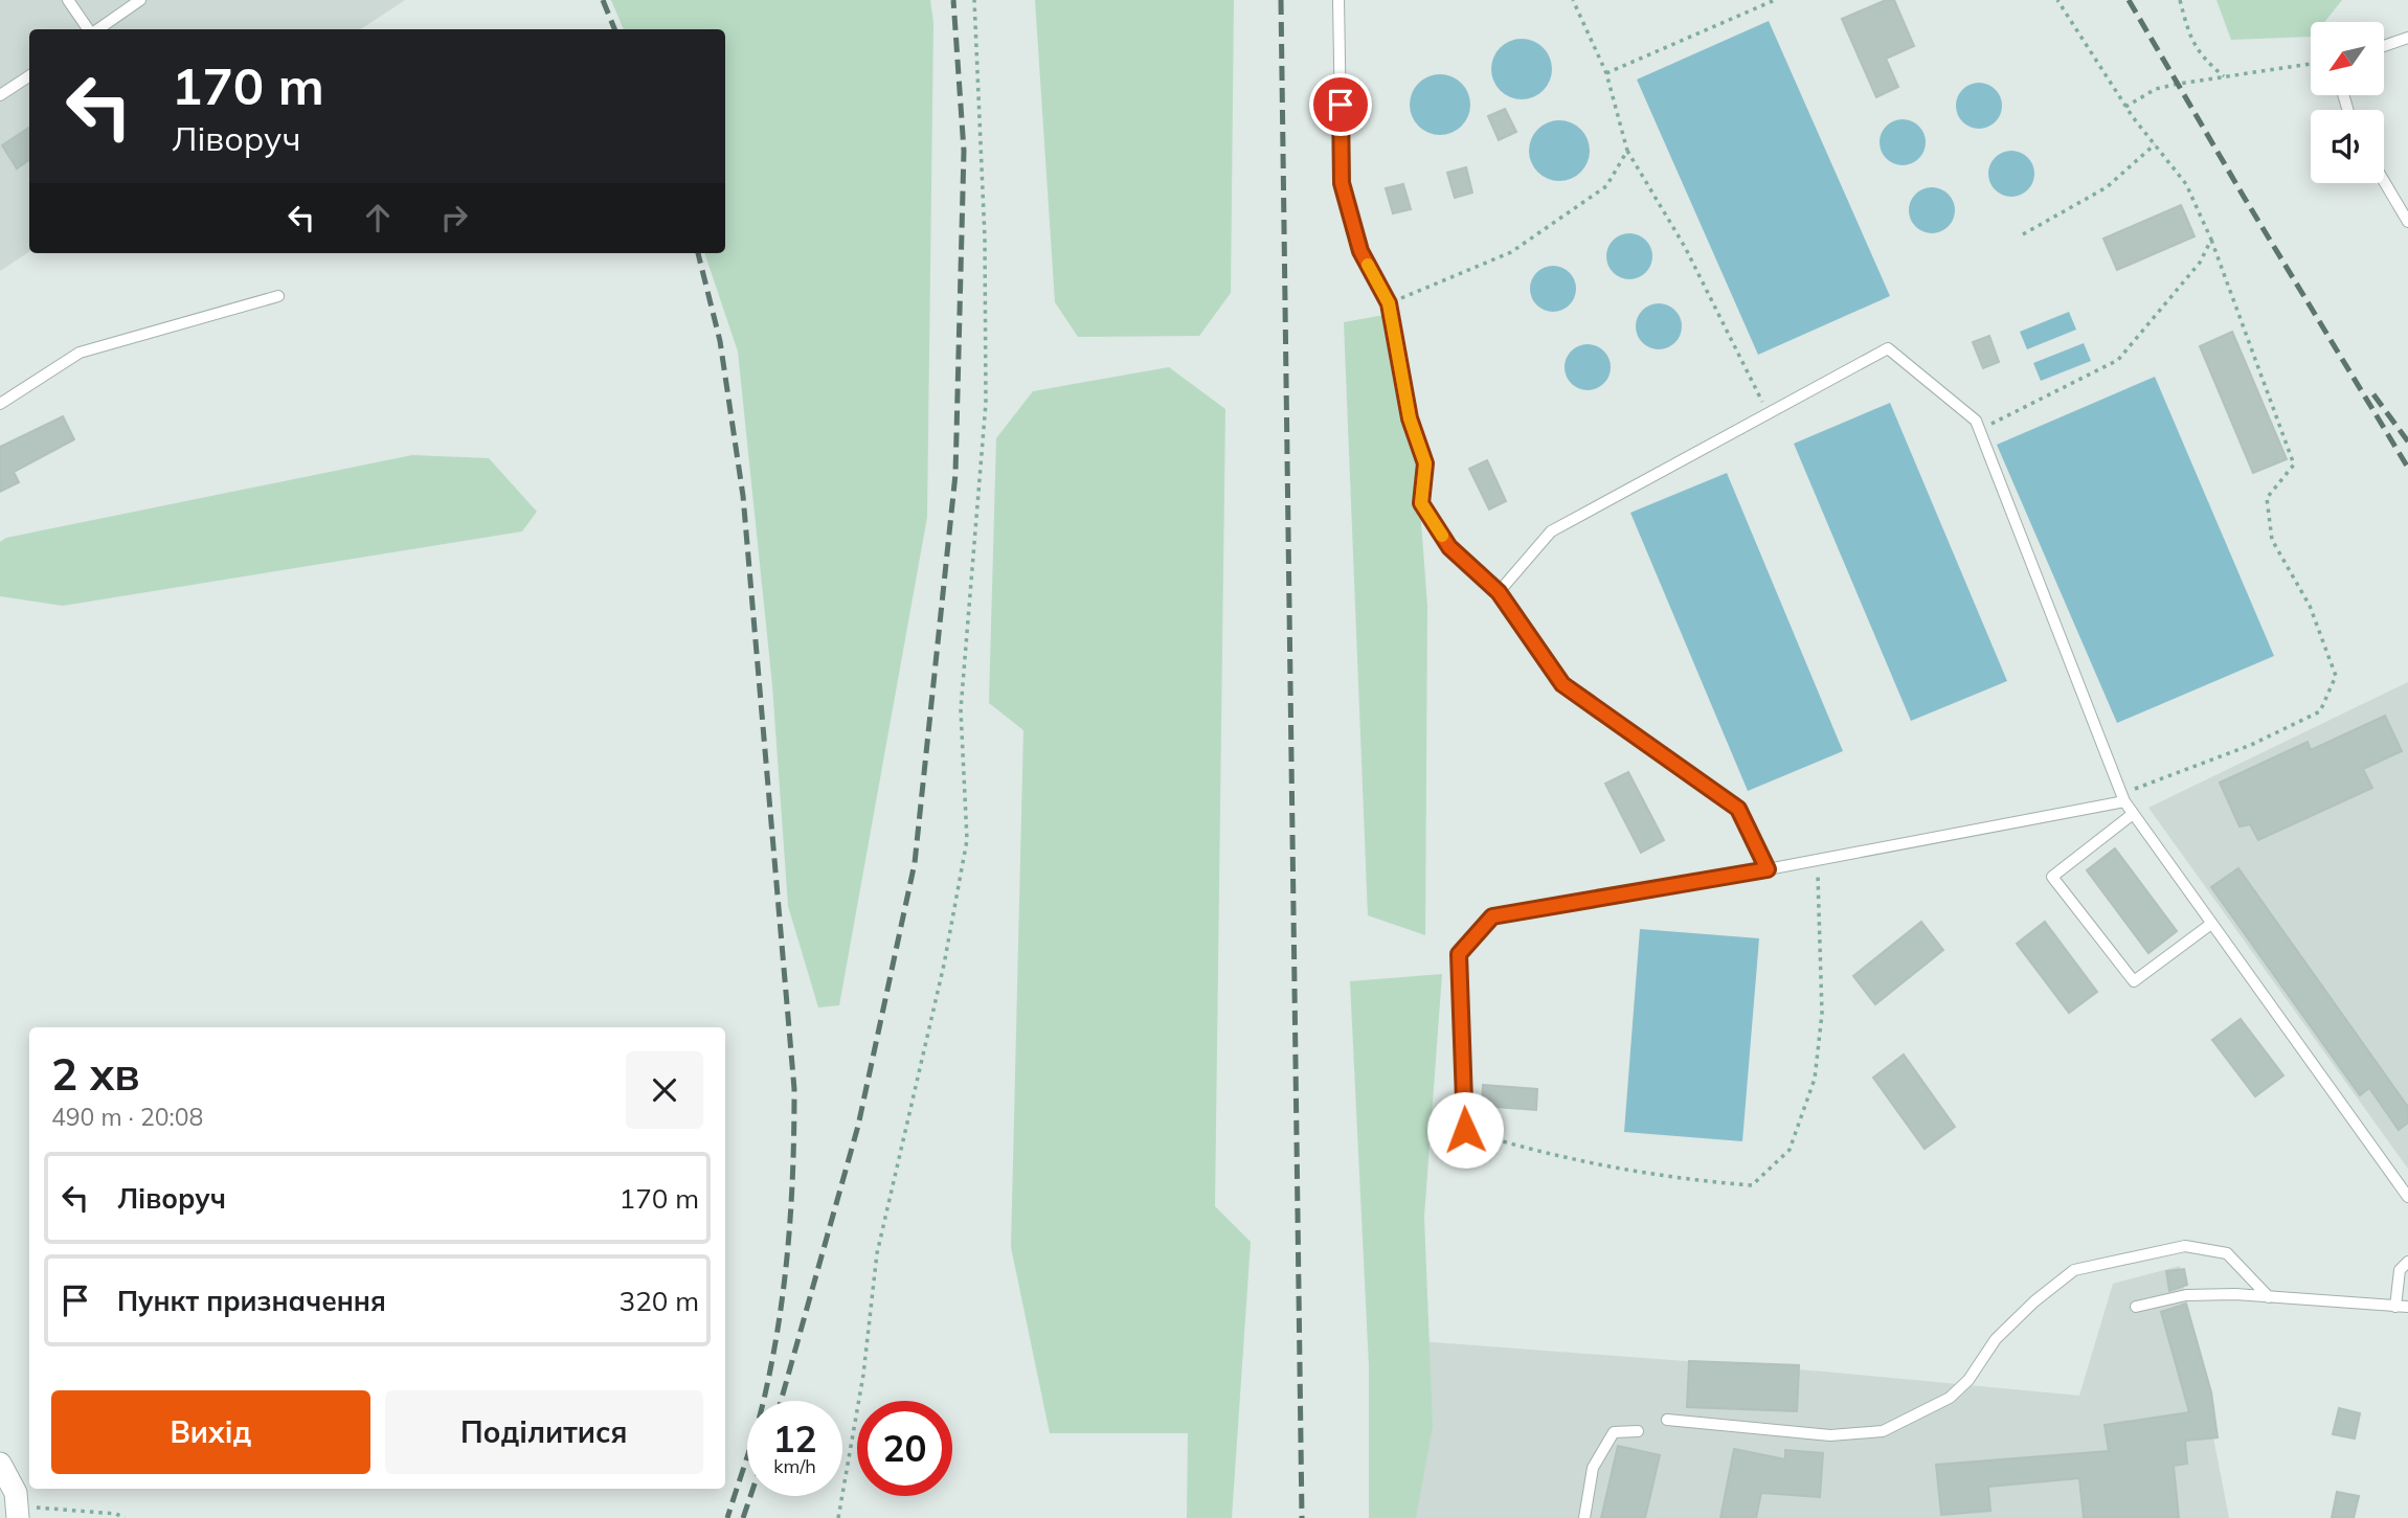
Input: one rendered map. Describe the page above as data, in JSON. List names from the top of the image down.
{
  "north": "bottom left",
  "page": {
    "turn": ["170 m", "Ліворуч"],
    "heading": ["2 хв", "490 m · 20:08"],
    "list": [
      {
        "name": "Ліворуч",
        "value": "170 m"
      },
      {
        "name": "Пункт призначення",
        "value": "320 m"
      }
    ],
    "buttons": ["Вихід", "Поділитися"],
    "speed": "12 km/h",
    "limit": "20"
  }
}
